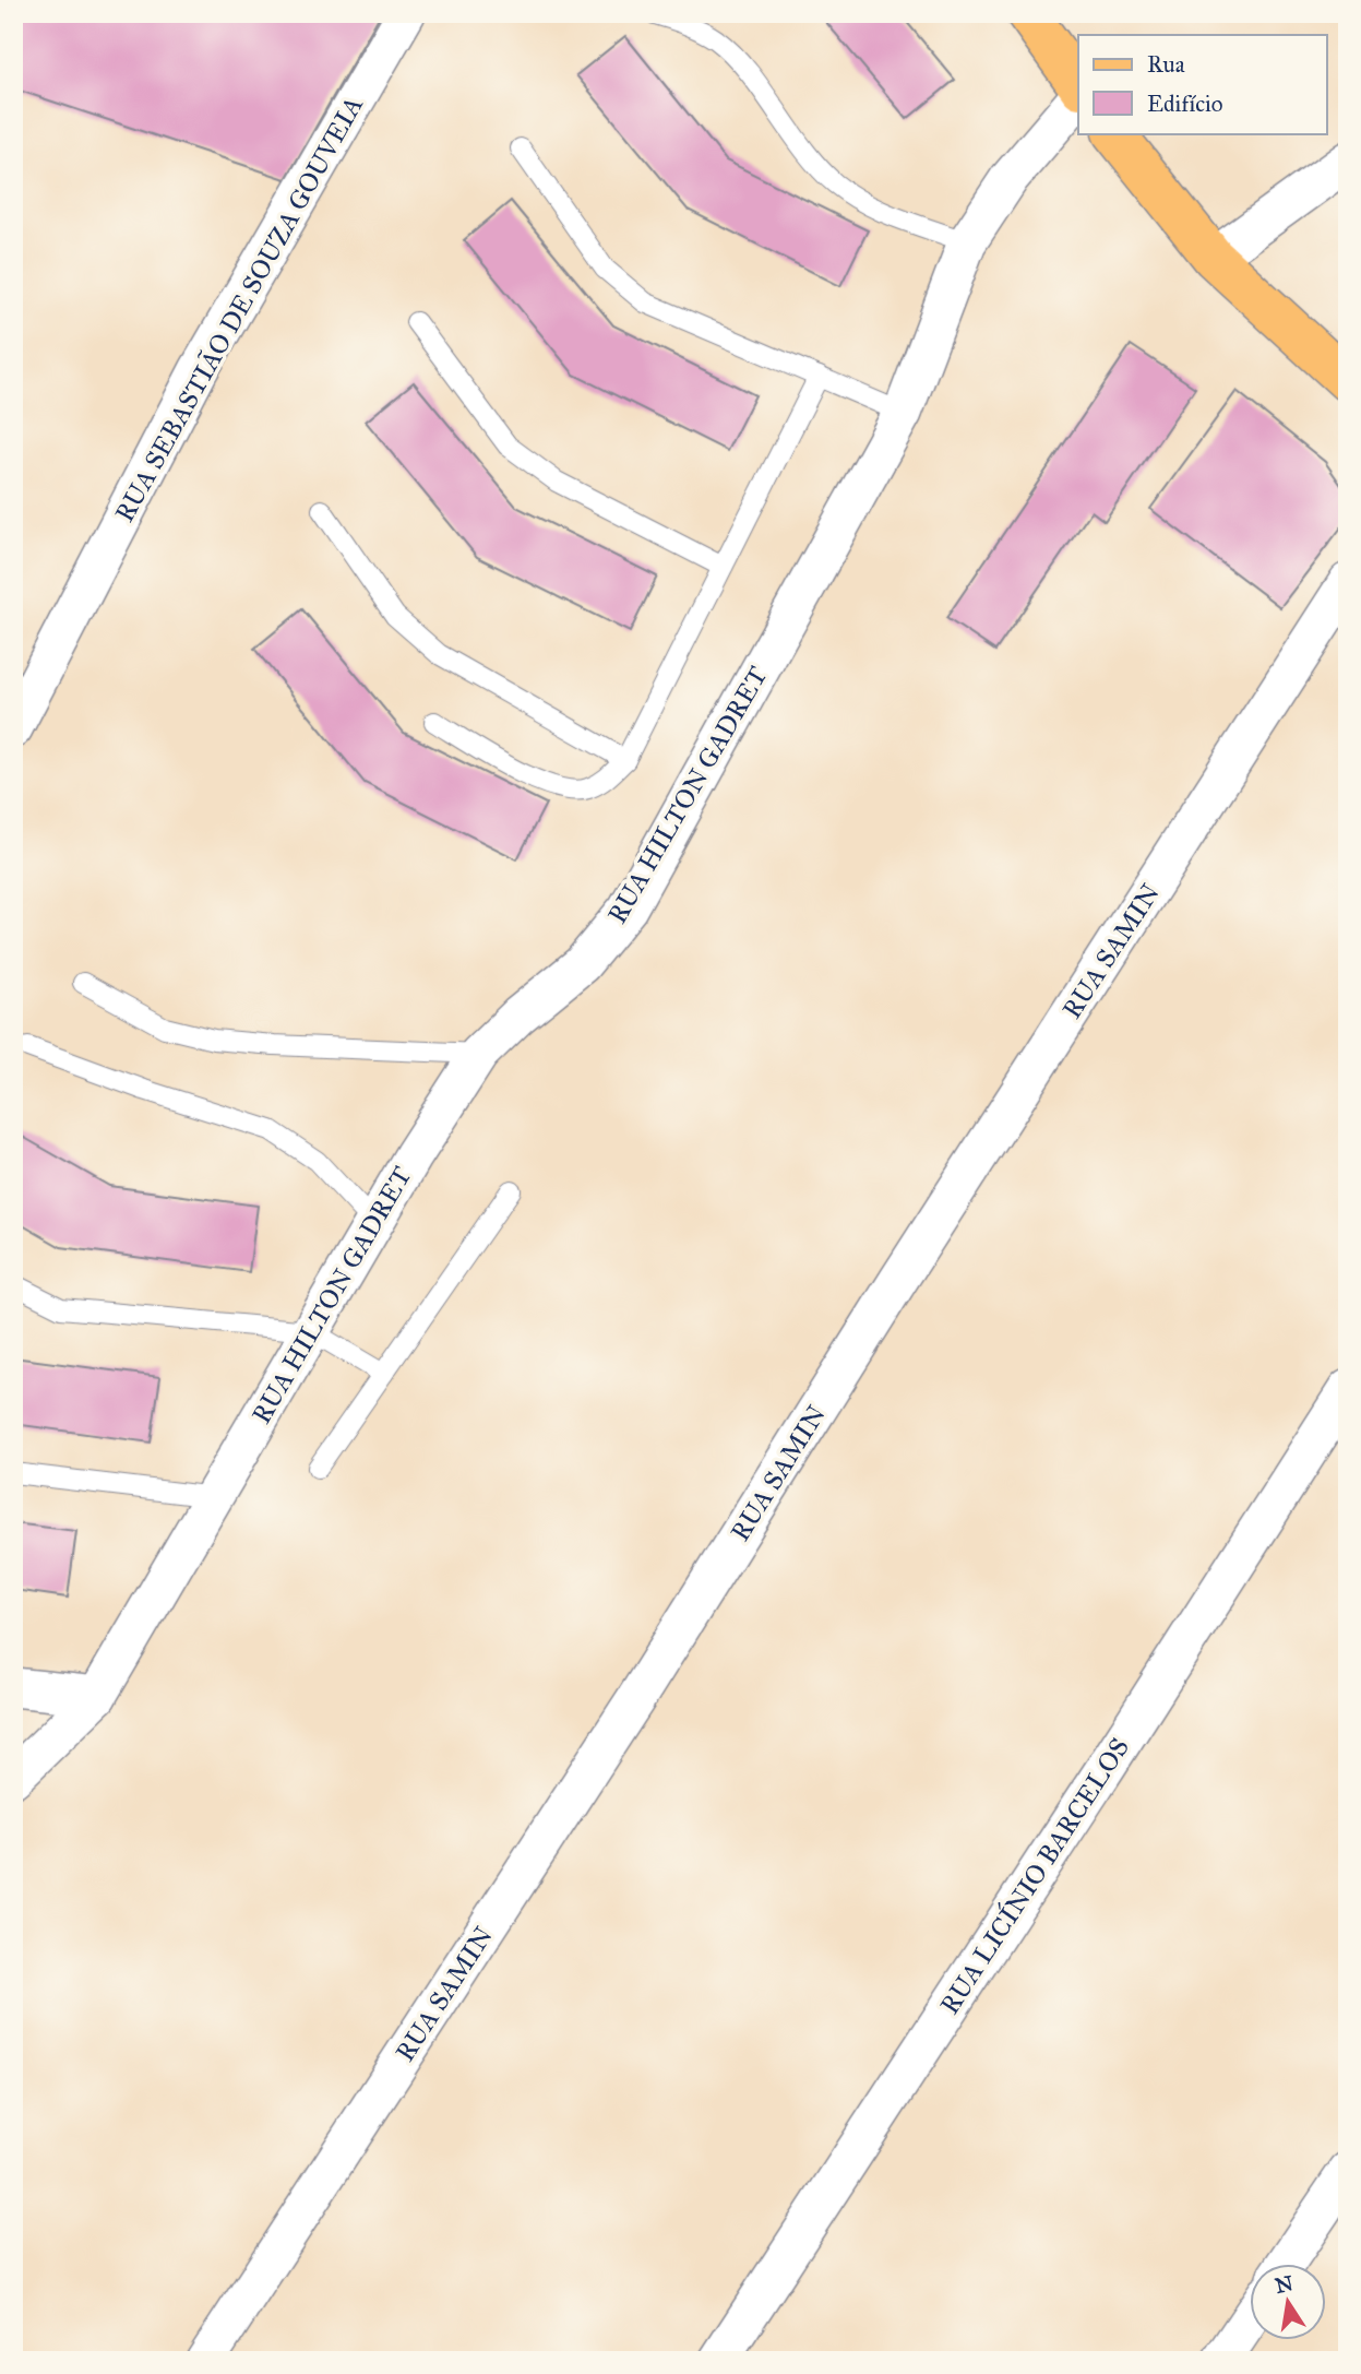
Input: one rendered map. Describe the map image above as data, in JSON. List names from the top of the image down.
{
  "streets": {
    "street": [
      "RUA SEBASTIÃO DE SOUZA GOUVEIA",
      "RUA HILTON GADRET",
      "RUA SAMIN",
      "RUA LICÍNIO BARCELOS"
    ]
  },
  "legend": ["Rua", "Edifício"],
  "north": "top"
}
